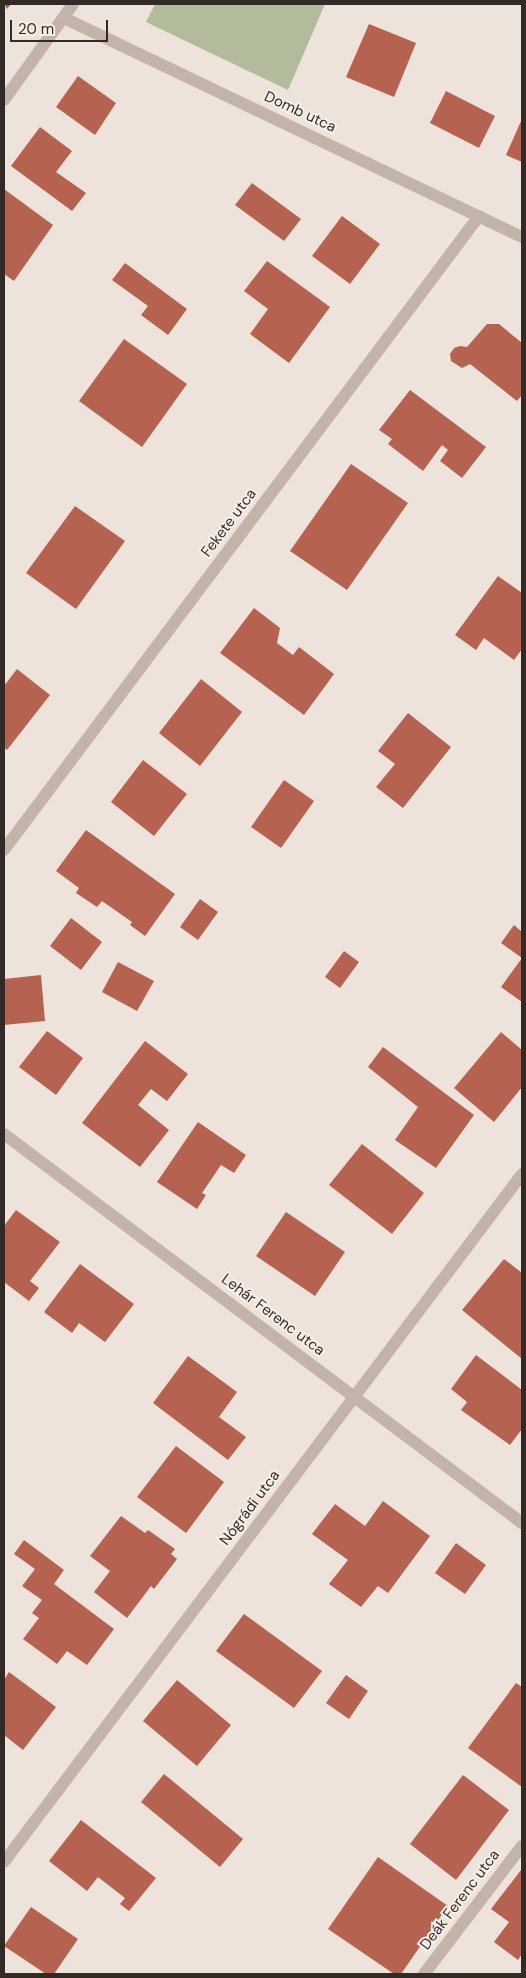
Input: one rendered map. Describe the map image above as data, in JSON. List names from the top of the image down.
{
  "streets": {
    "street": [
      "Domb utca",
      "Fekete utca",
      "Lehár Ferenc utca",
      "Nógrádi utca",
      "Deák Ferenc utca"
    ]
  },
  "crossings": [
    ["Domb utca", "Fekete utca"],
    ["Lehár Ferenc utca", "Nógrádi utca"]
  ],
  "scale_bar": "20 m"
}
